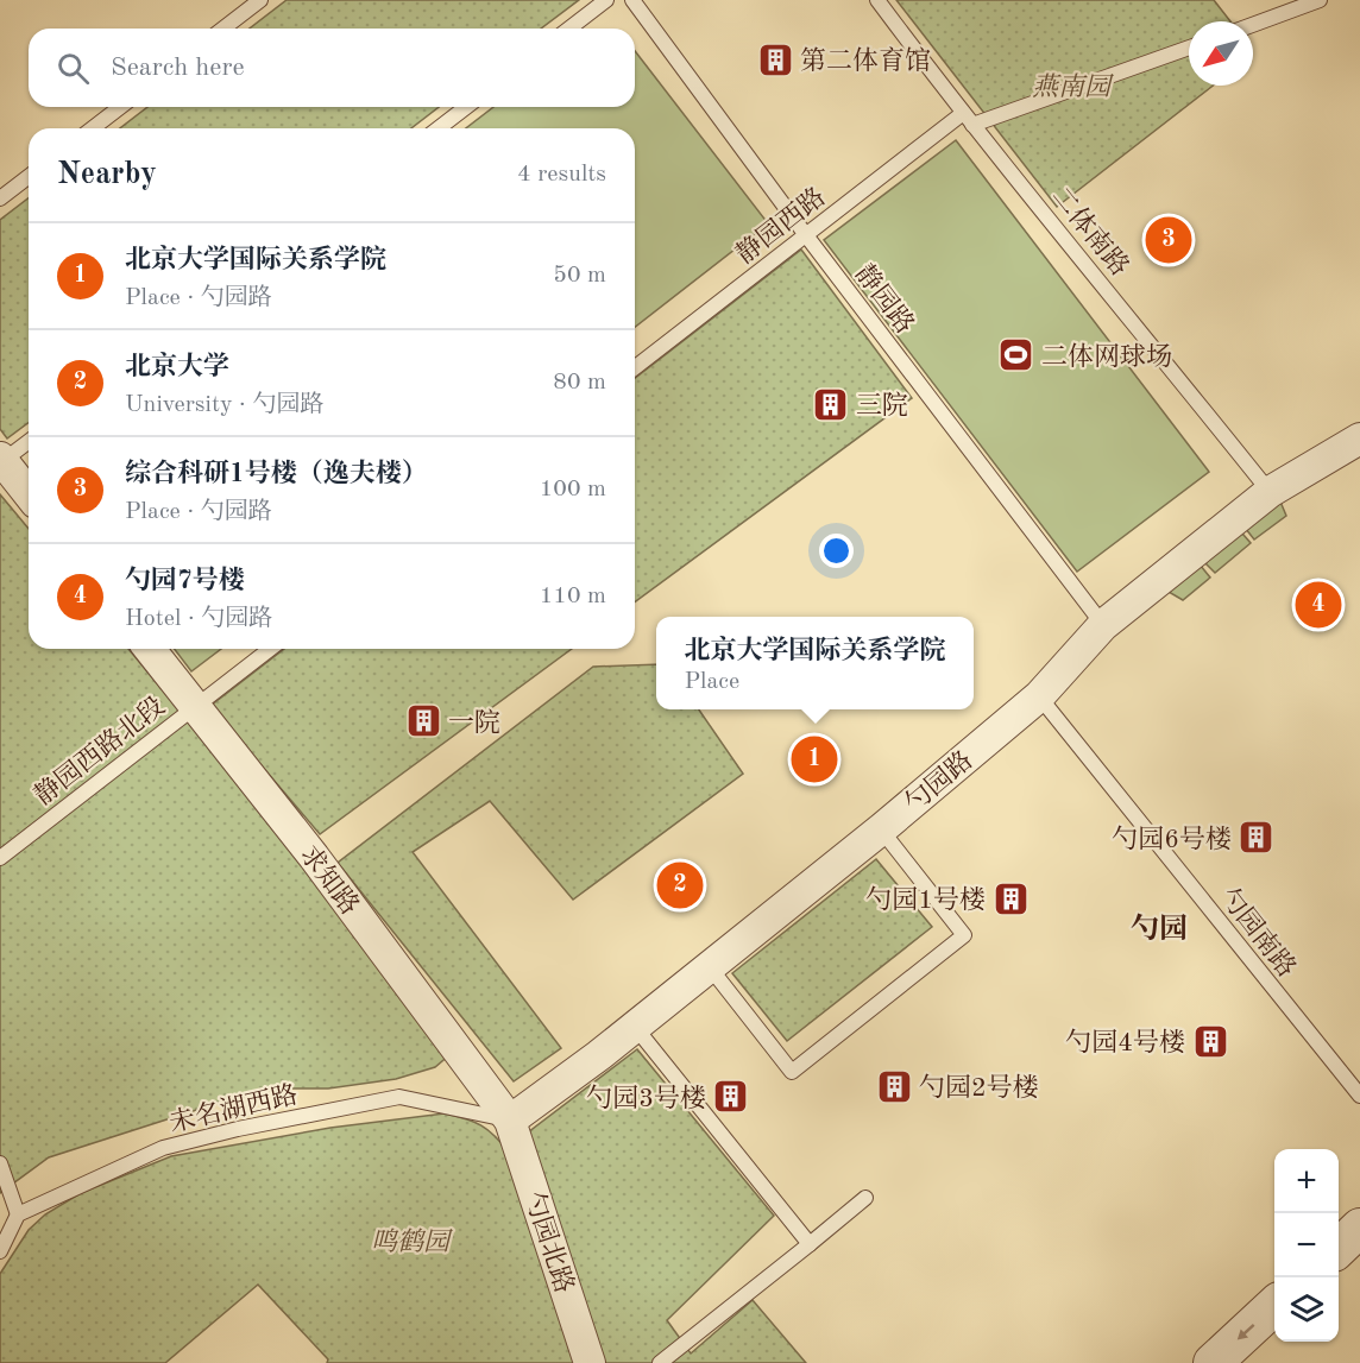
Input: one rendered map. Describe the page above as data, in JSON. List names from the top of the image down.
{
  "streets": {
    "street": ["勺园路", "求知路", "勺园北路"],
    "lane": [
      "静园西路",
      "二体南路",
      "静园路",
      "静园西路北段",
      "勺园南路",
      "未名湖西路"
    ]
  },
  "crossings": [
    ["静园西路", "二体南路"],
    ["静园西路", "静园路"],
    ["二体南路", "勺园路"],
    ["静园路", "勺园路"],
    ["静园西路北段", "求知路"],
    ["勺园路", "求知路"],
    ["勺园路", "勺园南路"],
    ["勺园路", "未名湖西路"],
    ["勺园路", "勺园北路"],
    ["求知路", "未名湖西路"],
    ["求知路", "勺园北路"],
    ["未名湖西路", "勺园北路"]
  ],
  "districts": ["勺园"],
  "parks": ["燕南园", "鸣鹤园"],
  "places": {
    "building": [
      "第二体育馆",
      "三院",
      "一院",
      "勺园6号楼",
      "勺园1号楼",
      "勺园4号楼",
      "勺园2号楼",
      "勺园3号楼"
    ],
    "sports": ["二体网球场"]
  },
  "north": "bottom left",
  "page": {
    "search": "Search here",
    "heading": ["Nearby", "4 results"],
    "pins": [
      "3",
      "4",
      "1",
      "2"
    ],
    "list": [
      {
        "mark": "1",
        "name": "北京大学国际关系学院",
        "note": "Place · 勺园路",
        "value": "50 m"
      },
      {
        "mark": "2",
        "name": "北京大学",
        "note": "University · 勺园路",
        "value": "80 m"
      },
      {
        "mark": "3",
        "name": "综合科研1号楼（逸夫楼）",
        "note": "Place · 勺园路",
        "value": "100 m"
      },
      {
        "mark": "4",
        "name": "勺园7号楼",
        "note": "Hotel · 勺园路",
        "value": "110 m"
      }
    ],
    "popup": ["北京大学国际关系学院", "Place"],
    "map_buttons": ["+", "−"]
  }
}
